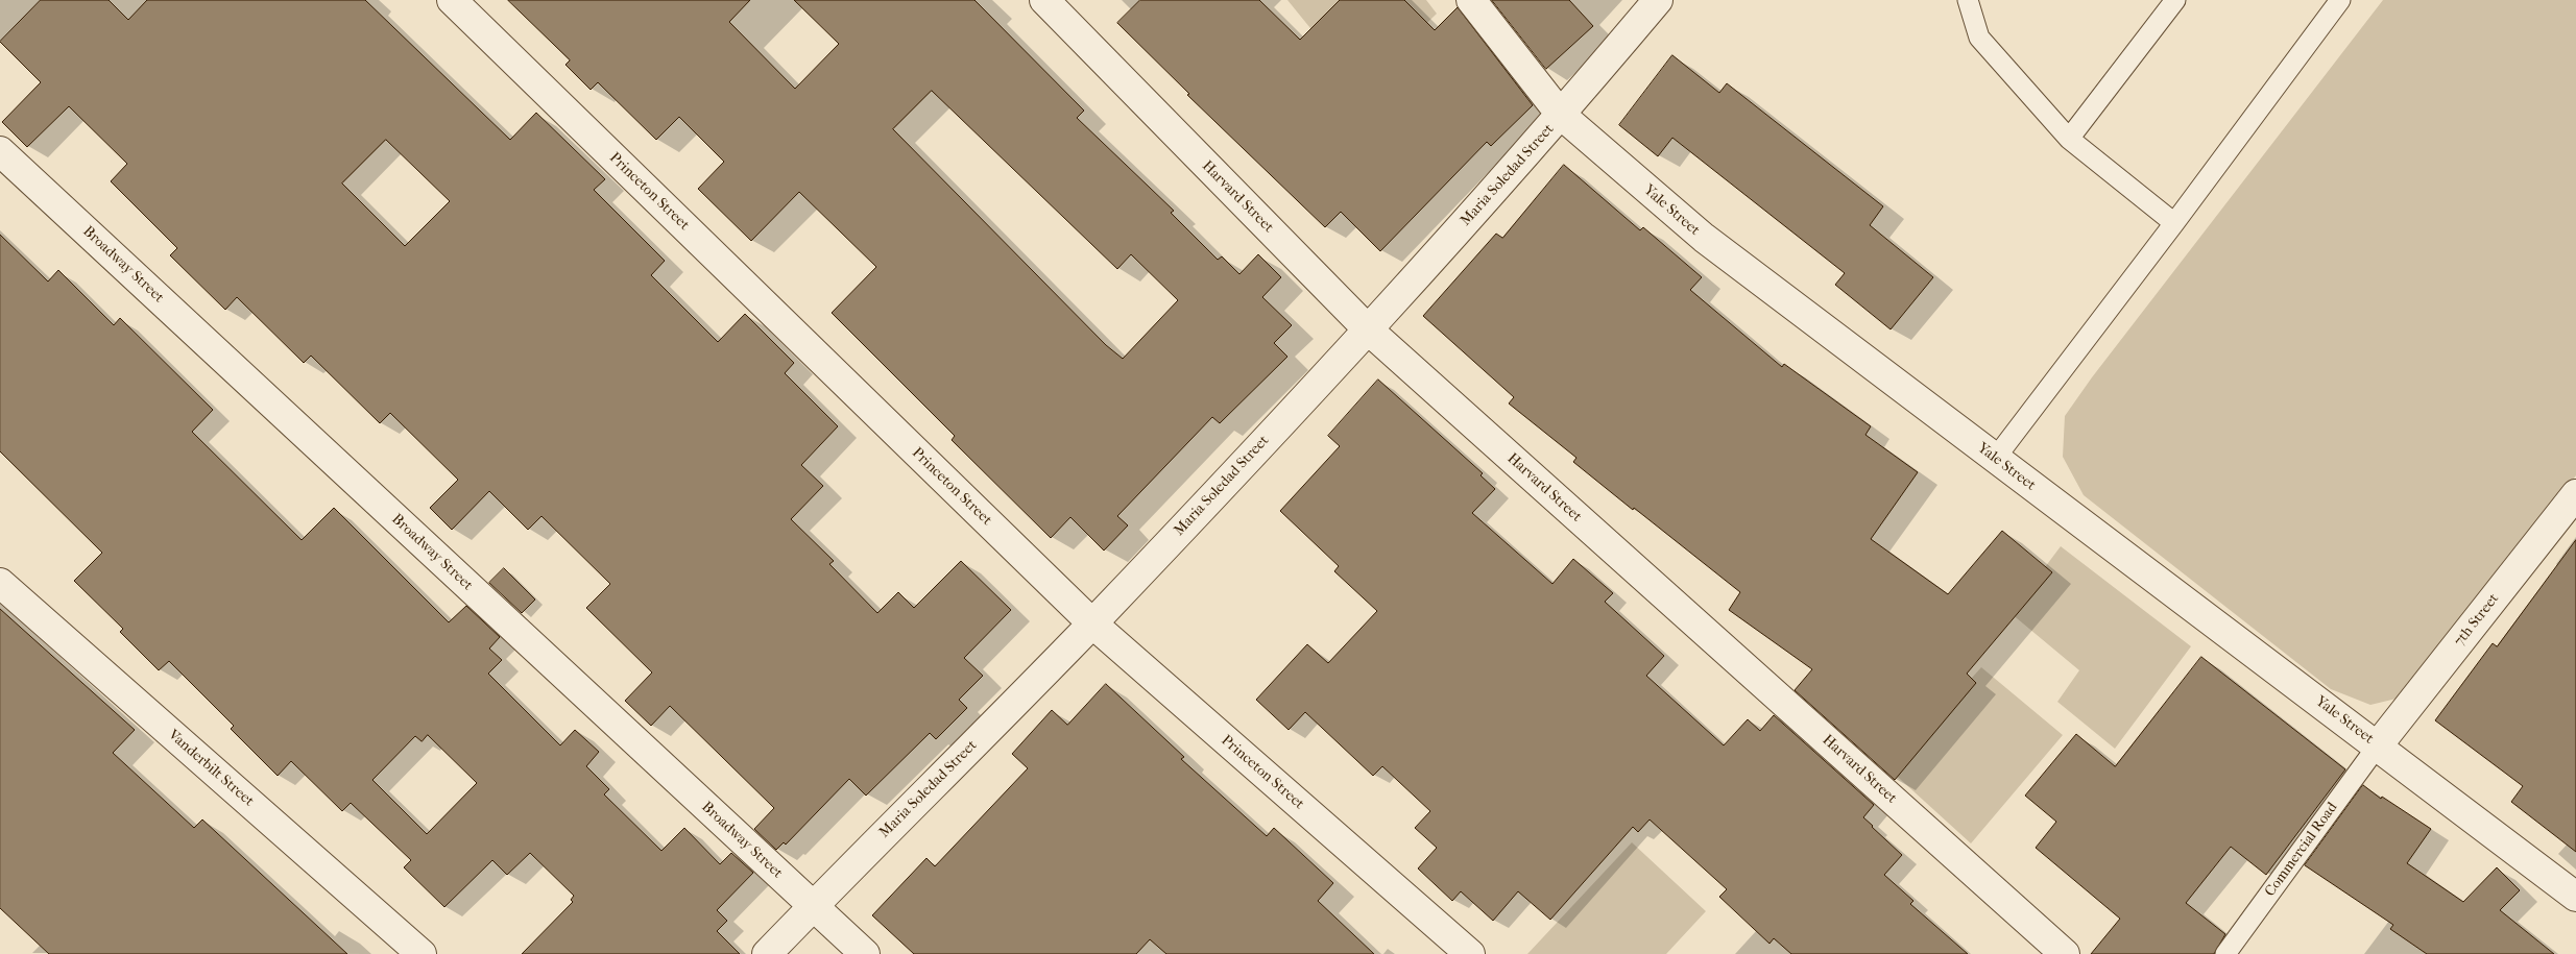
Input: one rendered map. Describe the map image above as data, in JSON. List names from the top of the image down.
{
  "streets": {
    "street": [
      "Maria Soledad Street",
      "Princeton Street",
      "Harvard Street",
      "Yale Street",
      "Broadway Street",
      "7th Street",
      "Vanderbilt Street"
    ],
    "lane": ["Commercial Road"]
  },
  "crossings": [
    ["Maria Soledad Street", "Princeton Street"],
    ["Maria Soledad Street", "Harvard Street"],
    ["Maria Soledad Street", "Yale Street"],
    ["Maria Soledad Street", "Broadway Street"],
    ["Yale Street", "7th Street"],
    ["Yale Street", "Commercial Road"],
    ["7th Street", "Commercial Road"]
  ]
}
